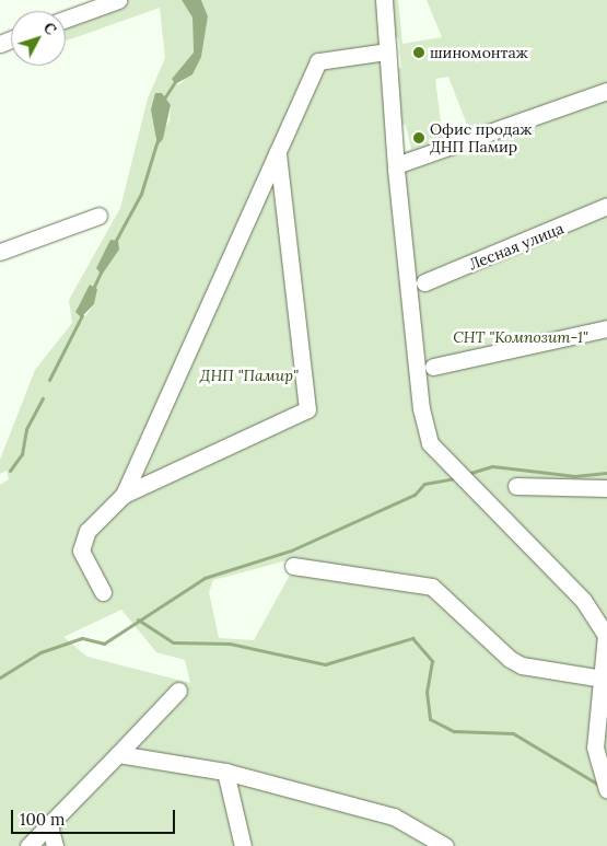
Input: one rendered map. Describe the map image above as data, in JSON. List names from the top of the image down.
{
  "streets": {
    "street": ["Лесная улица"]
  },
  "parks": ["СНТ \"Композит-1\"", "ДНП \"Памир\""],
  "places": ["шиномонтаж", "Офис продаж ДНП Памир"],
  "scale_bar": "100 m",
  "north": "top right"
}
